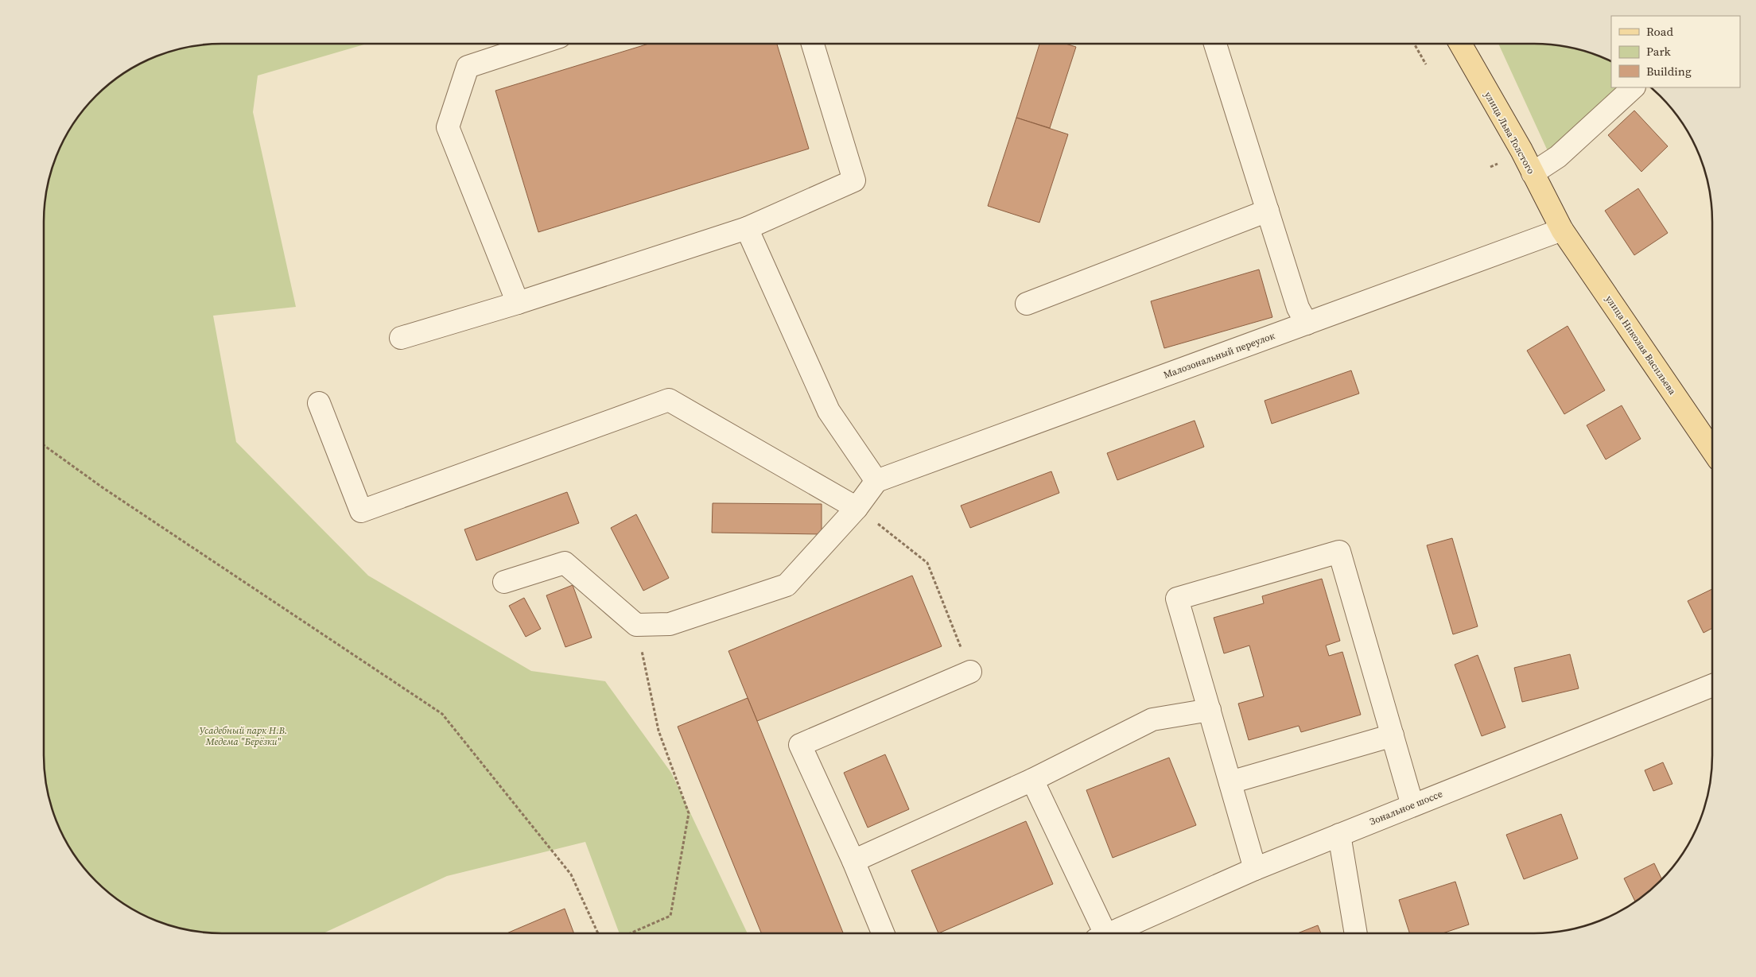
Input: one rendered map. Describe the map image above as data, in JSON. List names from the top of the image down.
{
  "streets": {
    "main road": ["улица Льва Толстого", "улица Николая Васильева"],
    "street": ["Малозональный переулок", "Зональное шоссе"]
  },
  "crossings": [
    ["улица Льва Толстого", "улица Николая Васильева"],
    ["улица Льва Толстого", "Малозональный переулок"],
    ["улица Николая Васильева", "Малозональный переулок"]
  ],
  "parks": ["Усадебный парк Н.В. Медема \"Берёзки\""],
  "legend": ["Road", "Park", "Building"]
}
